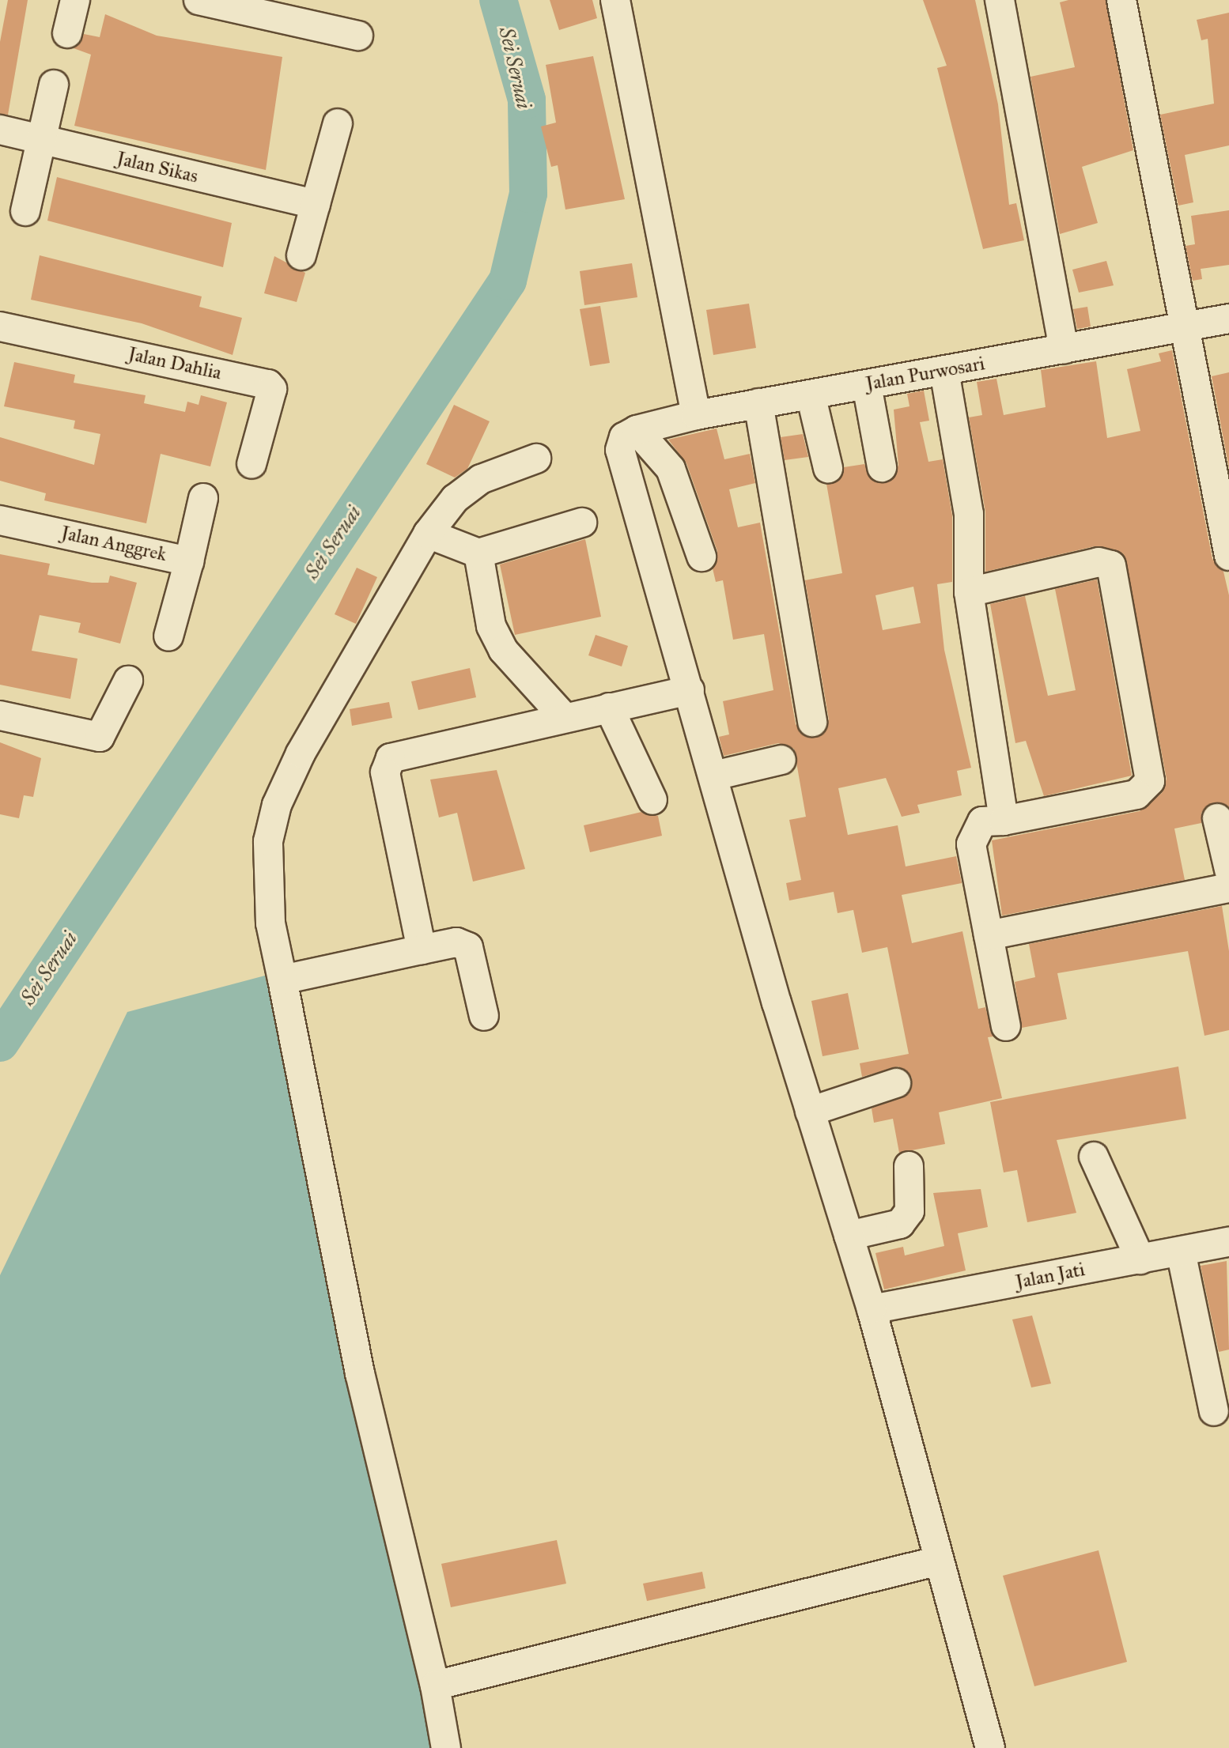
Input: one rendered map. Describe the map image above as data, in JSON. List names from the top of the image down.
{
  "streets": {
    "street": [
      "Jalan Sikas",
      "Jalan Dahlia",
      "Jalan Purwosari",
      "Jalan Anggrek",
      "Jalan Jati"
    ]
  },
  "water": ["Sei Seruai"]
}
